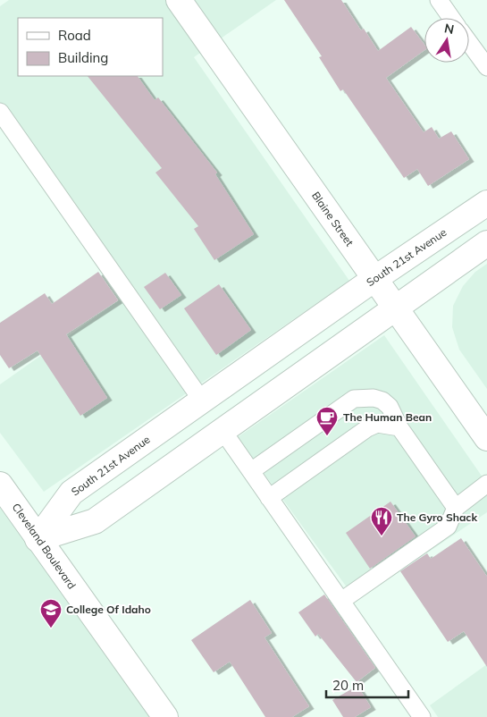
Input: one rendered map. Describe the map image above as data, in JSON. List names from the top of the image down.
{
  "streets": {
    "main road": ["Blaine Street", "South 21st Avenue", "Cleveland Boulevard"]
  },
  "crossings": [
    ["Blaine Street", "South 21st Avenue"],
    ["South 21st Avenue", "Cleveland Boulevard"]
  ],
  "places": {
    "cafe": ["The Human Bean"],
    "restaurant": ["The Gyro Shack"],
    "school or university": ["College Of Idaho"]
  },
  "legend": ["Road", "Building"],
  "scale_bar": "20 m",
  "north": "top"
}
